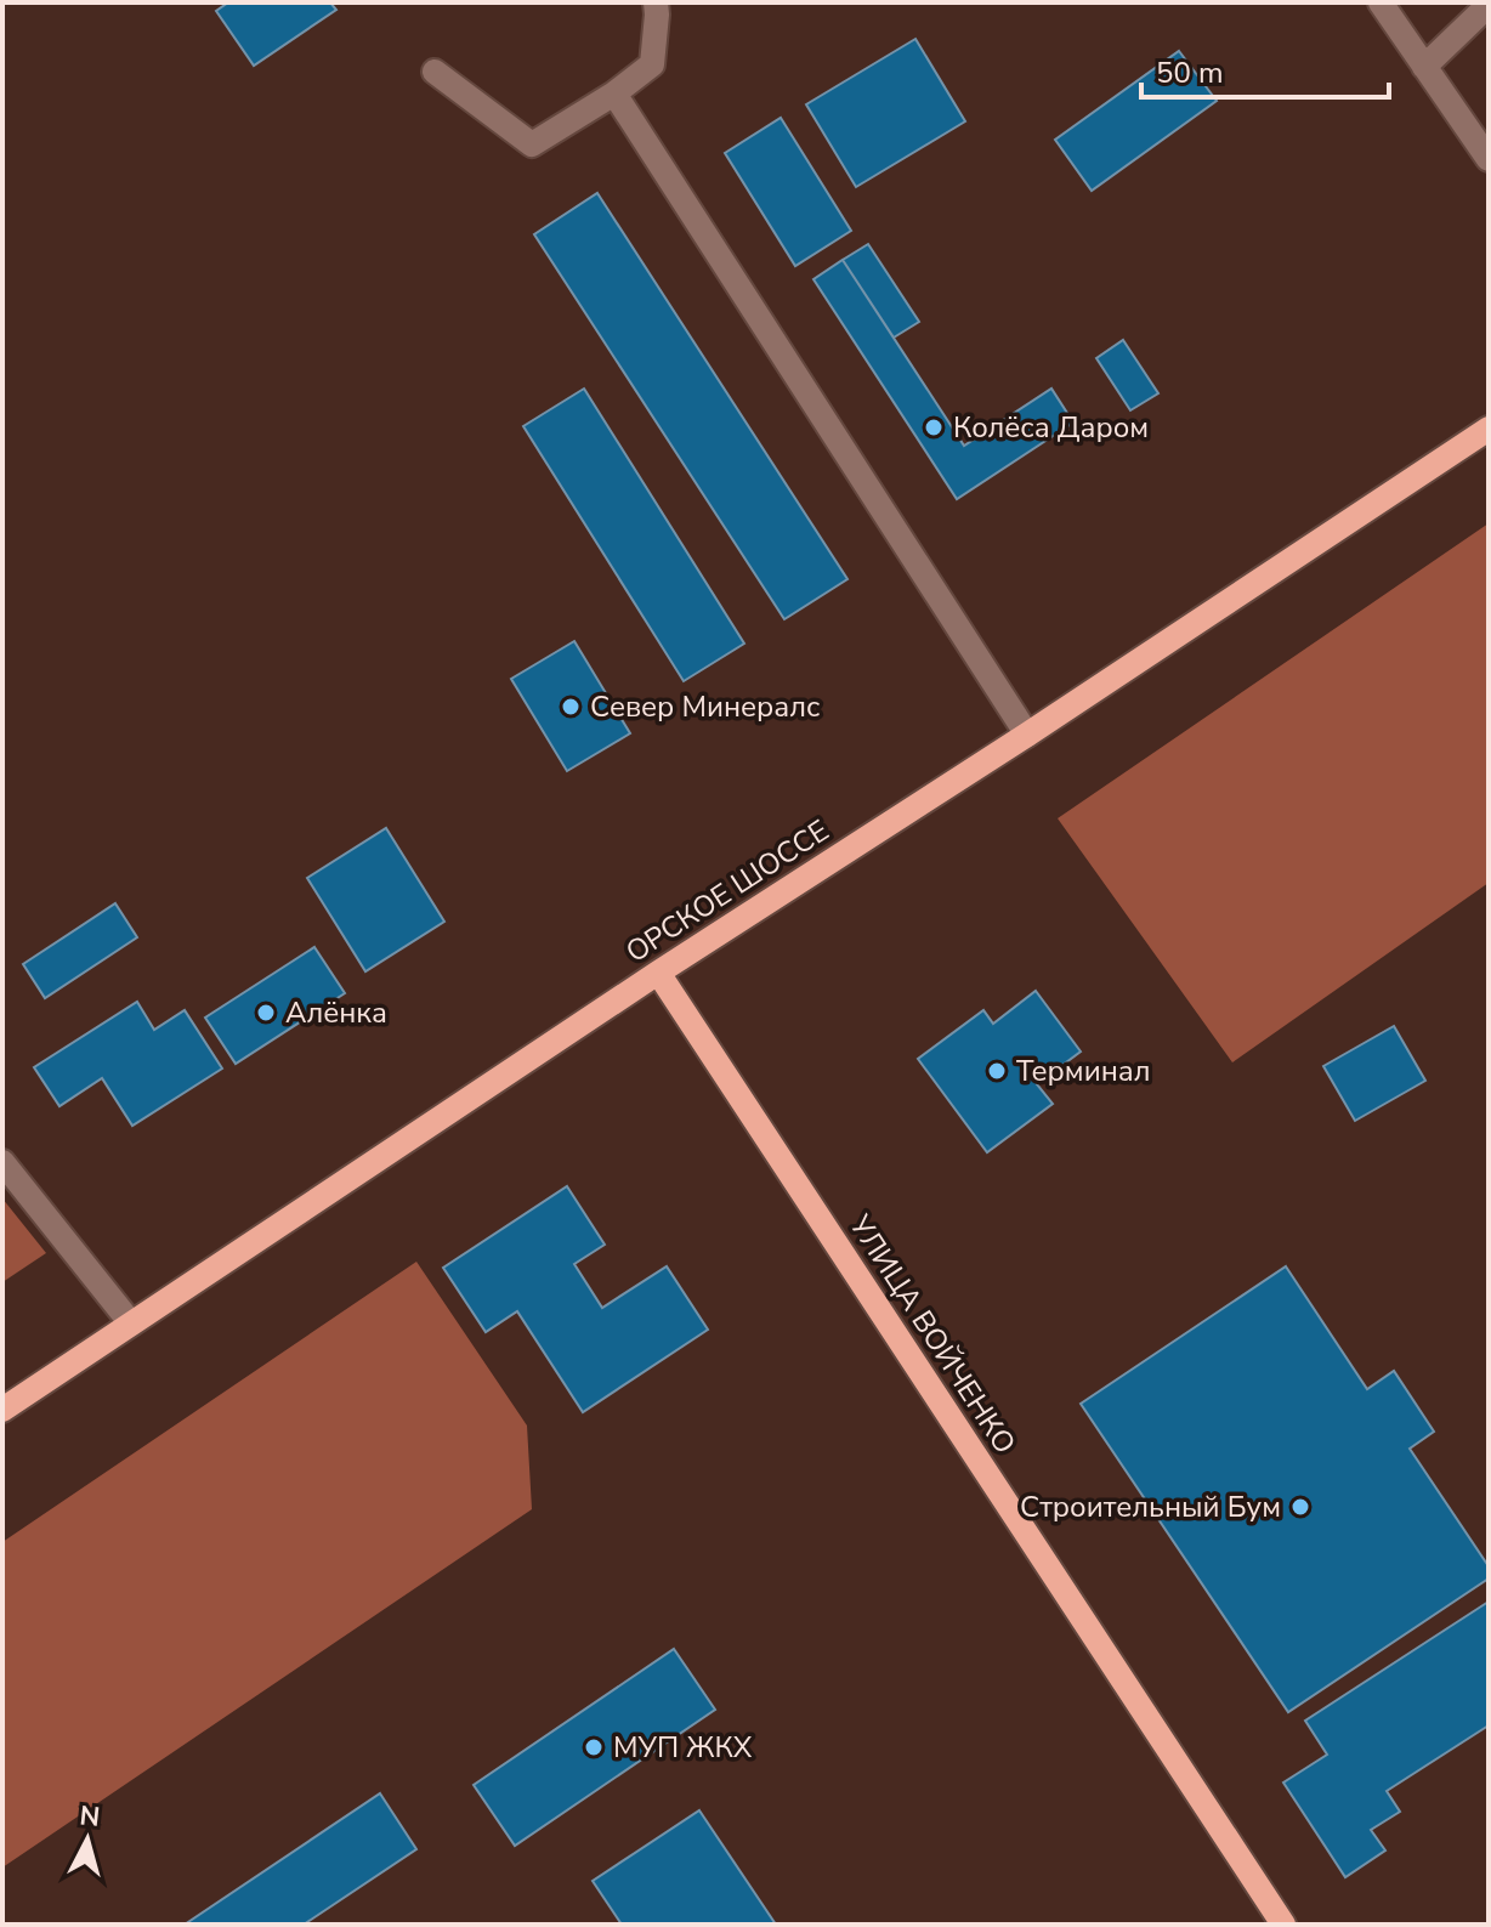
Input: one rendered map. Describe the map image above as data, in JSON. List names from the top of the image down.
{
  "streets": {
    "main road": ["ОРСКОЕ ШОССЕ", "УЛИЦА ВОЙЧЕНКО"]
  },
  "crossings": [
    ["ОРСКОЕ ШОССЕ", "УЛИЦА ВОЙЧЕНКО"]
  ],
  "places": [
    "Колёса Даром",
    "Север Минералс",
    "Алёнка",
    "Терминал",
    "Строительный Бум",
    "МУП ЖКХ"
  ],
  "scale_bar": "50 m",
  "north": "top"
}
